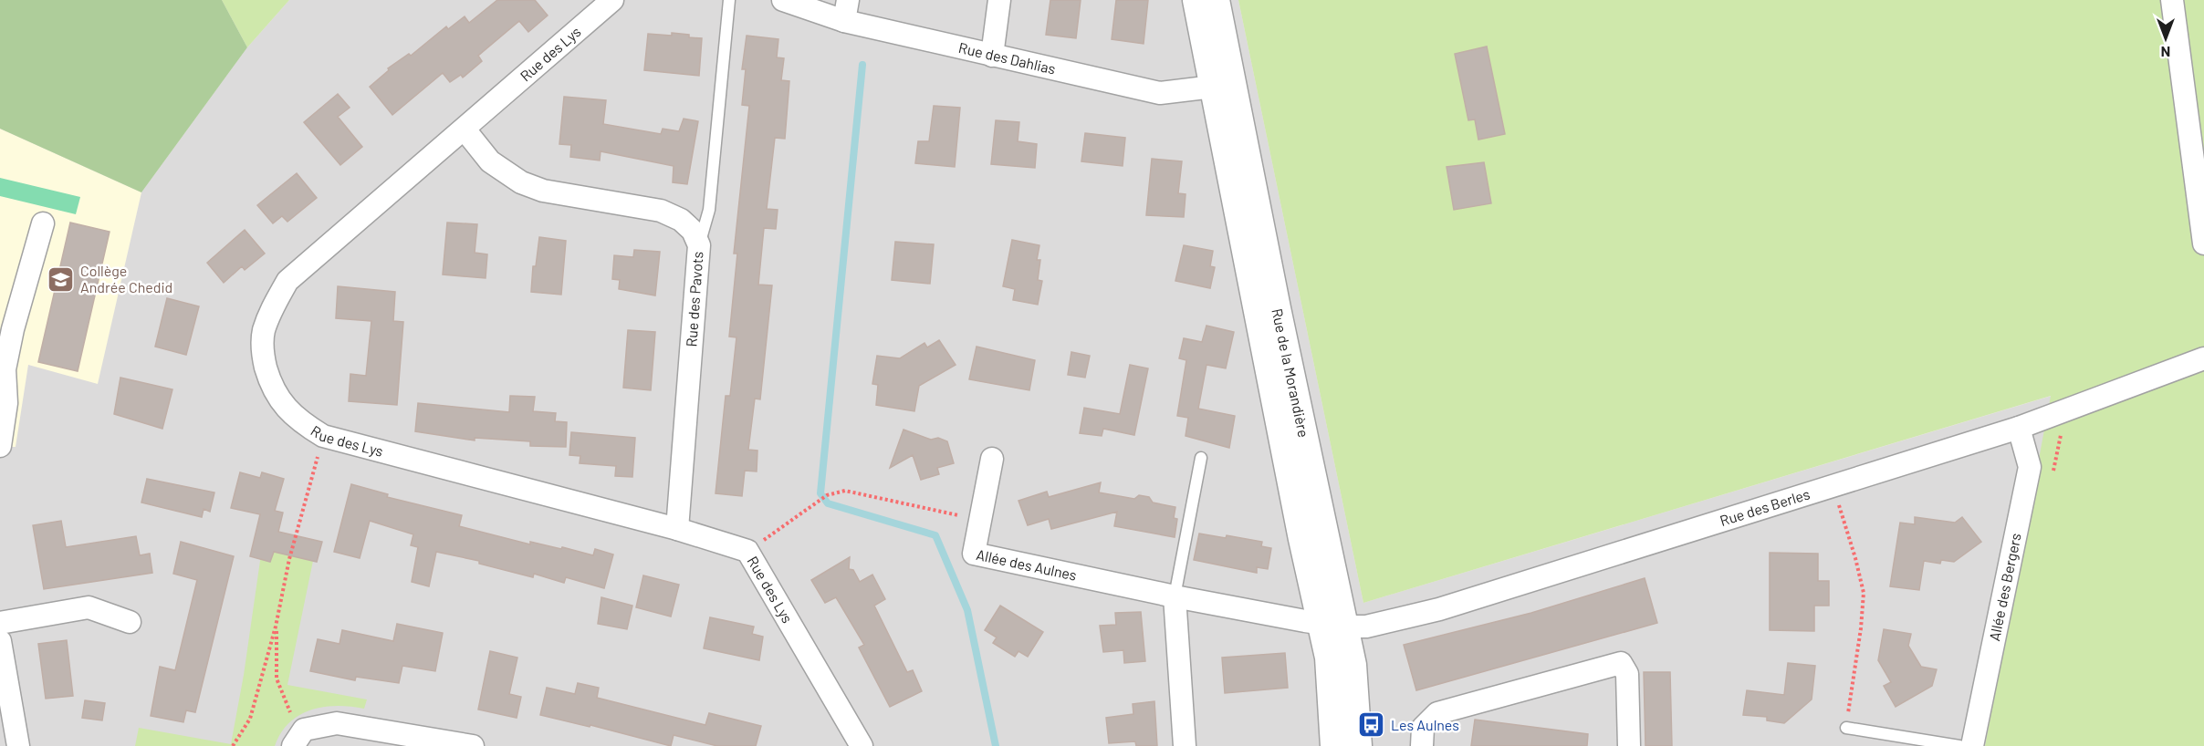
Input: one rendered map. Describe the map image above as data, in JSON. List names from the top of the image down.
{
  "streets": {
    "street": [
      "Rue des Lys",
      "Rue des Dahlias",
      "Rue des Pavots",
      "Rue de la Morandière",
      "Rue des Berles",
      "Allée des Aulnes",
      "Allée des Bergers"
    ]
  },
  "crossings": [
    ["Rue des Lys", "Rue des Pavots"],
    ["Rue des Dahlias", "Rue de la Morandière"],
    ["Rue de la Morandière", "Rue des Berles"],
    ["Rue de la Morandière", "Allée des Aulnes"],
    ["Rue des Berles", "Allée des Aulnes"],
    ["Rue des Berles", "Allée des Bergers"]
  ],
  "places": {
    "school or university": ["Collège Andrée Chedid"],
    "bus stop": ["Les Aulnes"]
  },
  "north": "bottom"
}
